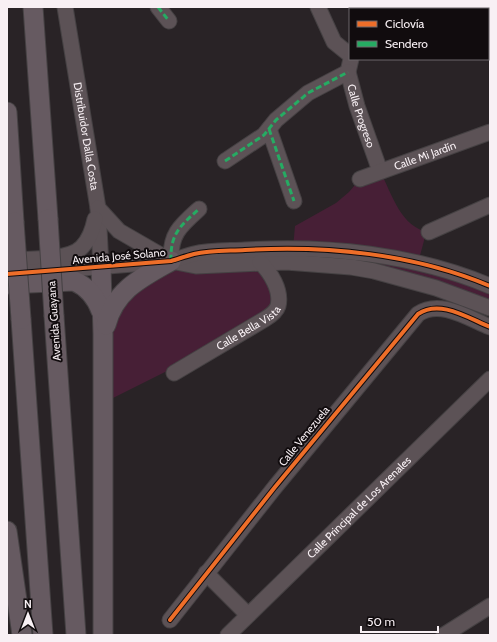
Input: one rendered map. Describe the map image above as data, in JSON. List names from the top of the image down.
{
  "streets": {
    "main road": ["Avenida Guayana"],
    "street": [
      "Calle Progreso",
      "Distribuidor Dalla Costa",
      "Calle Mi Jardín",
      "Avenida José Solano",
      "Calle Bella Vista",
      "Calle Venezuela",
      "Calle Principal de Los Arenales"
    ]
  },
  "crossings": [
    ["Calle Progreso", "Calle Mi Jardín"],
    ["Distribuidor Dalla Costa", "Avenida José Solano"],
    ["Avenida José Solano", "Calle Bella Vista"]
  ],
  "legend": ["Ciclovía", "Sendero"],
  "scale_bar": "50 m",
  "north": "top"
}
